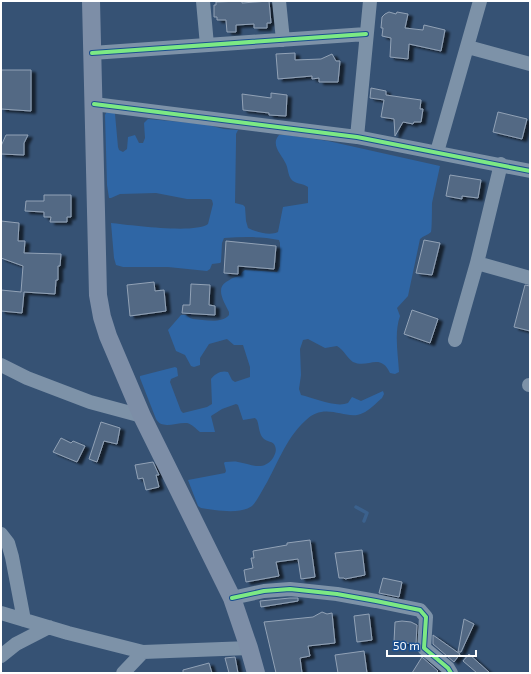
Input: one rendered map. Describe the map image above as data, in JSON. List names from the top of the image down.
{
  "scale_bar": "50 m"
}
